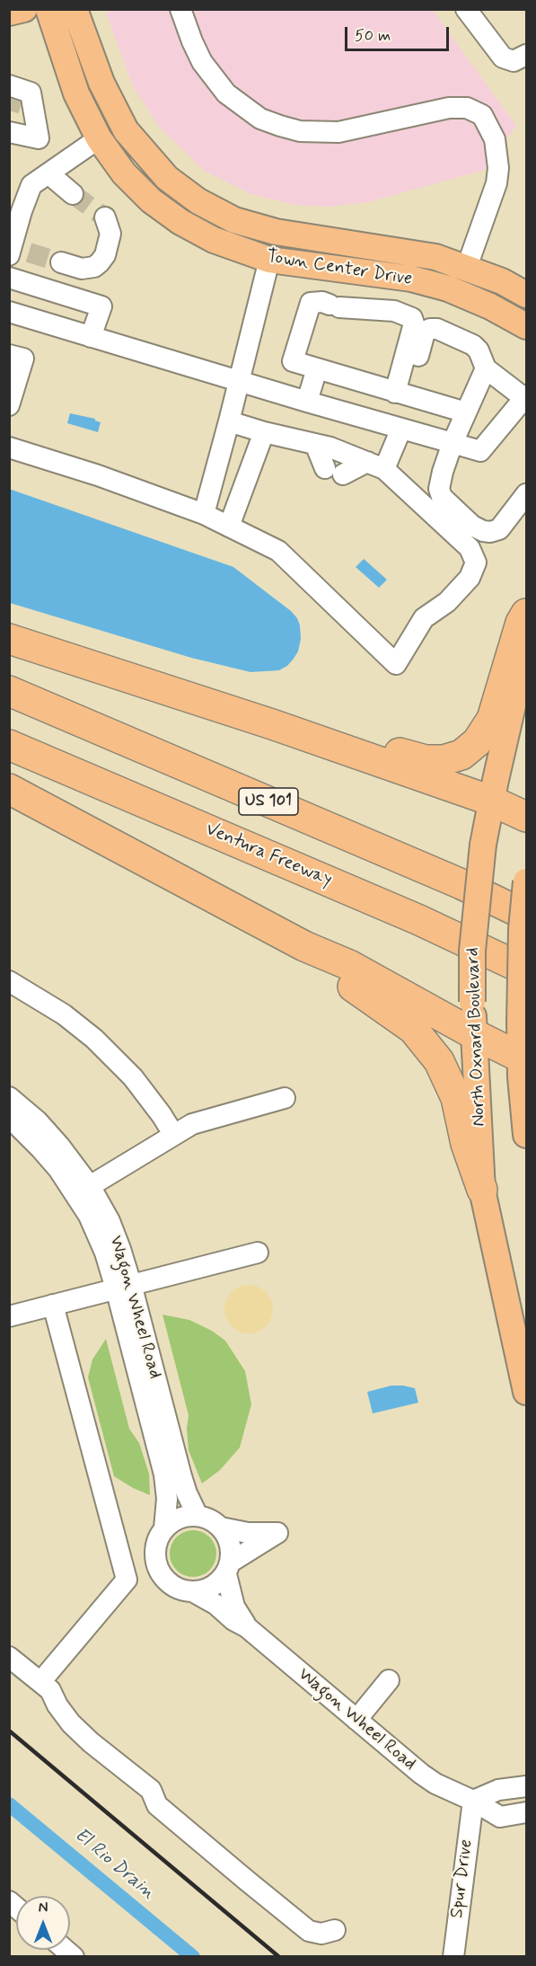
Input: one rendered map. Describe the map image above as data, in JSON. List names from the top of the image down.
{
  "streets": {
    "highway": ["US 101", "Ventura Freeway"],
    "main road": ["Town Center Drive", "North Oxnard Boulevard"],
    "street": ["Wagon Wheel Road", "Spur Drive"]
  },
  "crossings": [
    ["Wagon Wheel Road", "Spur Drive"]
  ],
  "water": ["El Rio Drain"],
  "scale_bar": "50 m",
  "north": "top"
}
